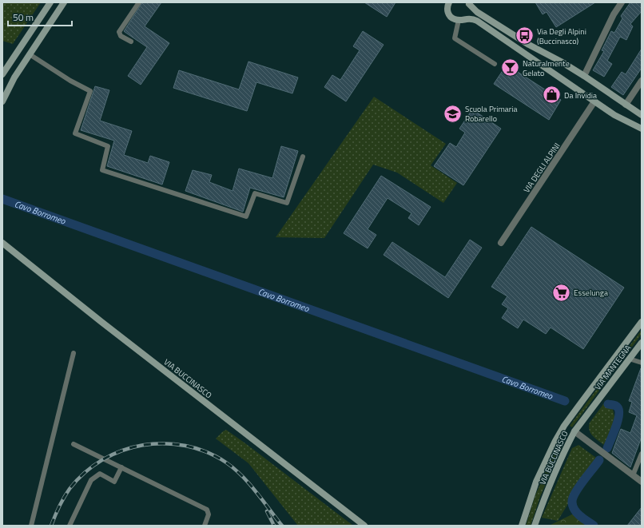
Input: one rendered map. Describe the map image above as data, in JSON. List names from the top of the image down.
{
  "streets": {
    "street": ["VIA DEGLI ALPINI", "VIA MANTEGNA", "VIA BUCCINASCO"]
  },
  "crossings": [
    ["VIA MANTEGNA", "VIA BUCCINASCO"]
  ],
  "water": ["Cavo Borromeo"],
  "places": {
    "bus stop": ["Via Degli Alpini (Buccinasco)"],
    "bar": ["Naturalmente Gelato"],
    "shop": ["Da Invidia"],
    "school or university": ["Scuola Primaria Robarello"],
    "supermarket": ["Esselunga"]
  },
  "scale_bar": "50 m"
}
